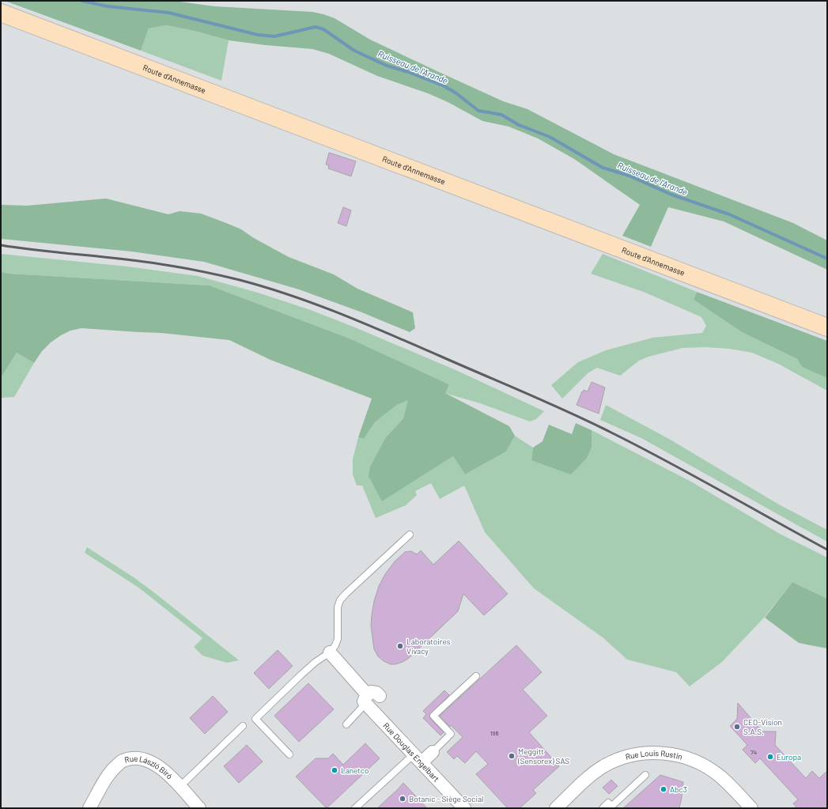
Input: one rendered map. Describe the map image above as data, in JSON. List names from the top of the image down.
{
  "streets": {
    "main road": ["Route d'Annemasse"],
    "street": ["Rue Douglas Engelbart", "Rue Louis Rustin", "Rue László Biró"]
  },
  "water": ["Ruisseau de l'Arande"],
  "places": [
    "Laboratoires Vivacy",
    "CEO-Vision S.A.S.",
    "Meggitt (Sensorex) SAS",
    "Europa",
    "Lanetco",
    "Abc3",
    "Botanic - Siège Social"
  ],
  "house_numbers": ["196", "74"]
}
